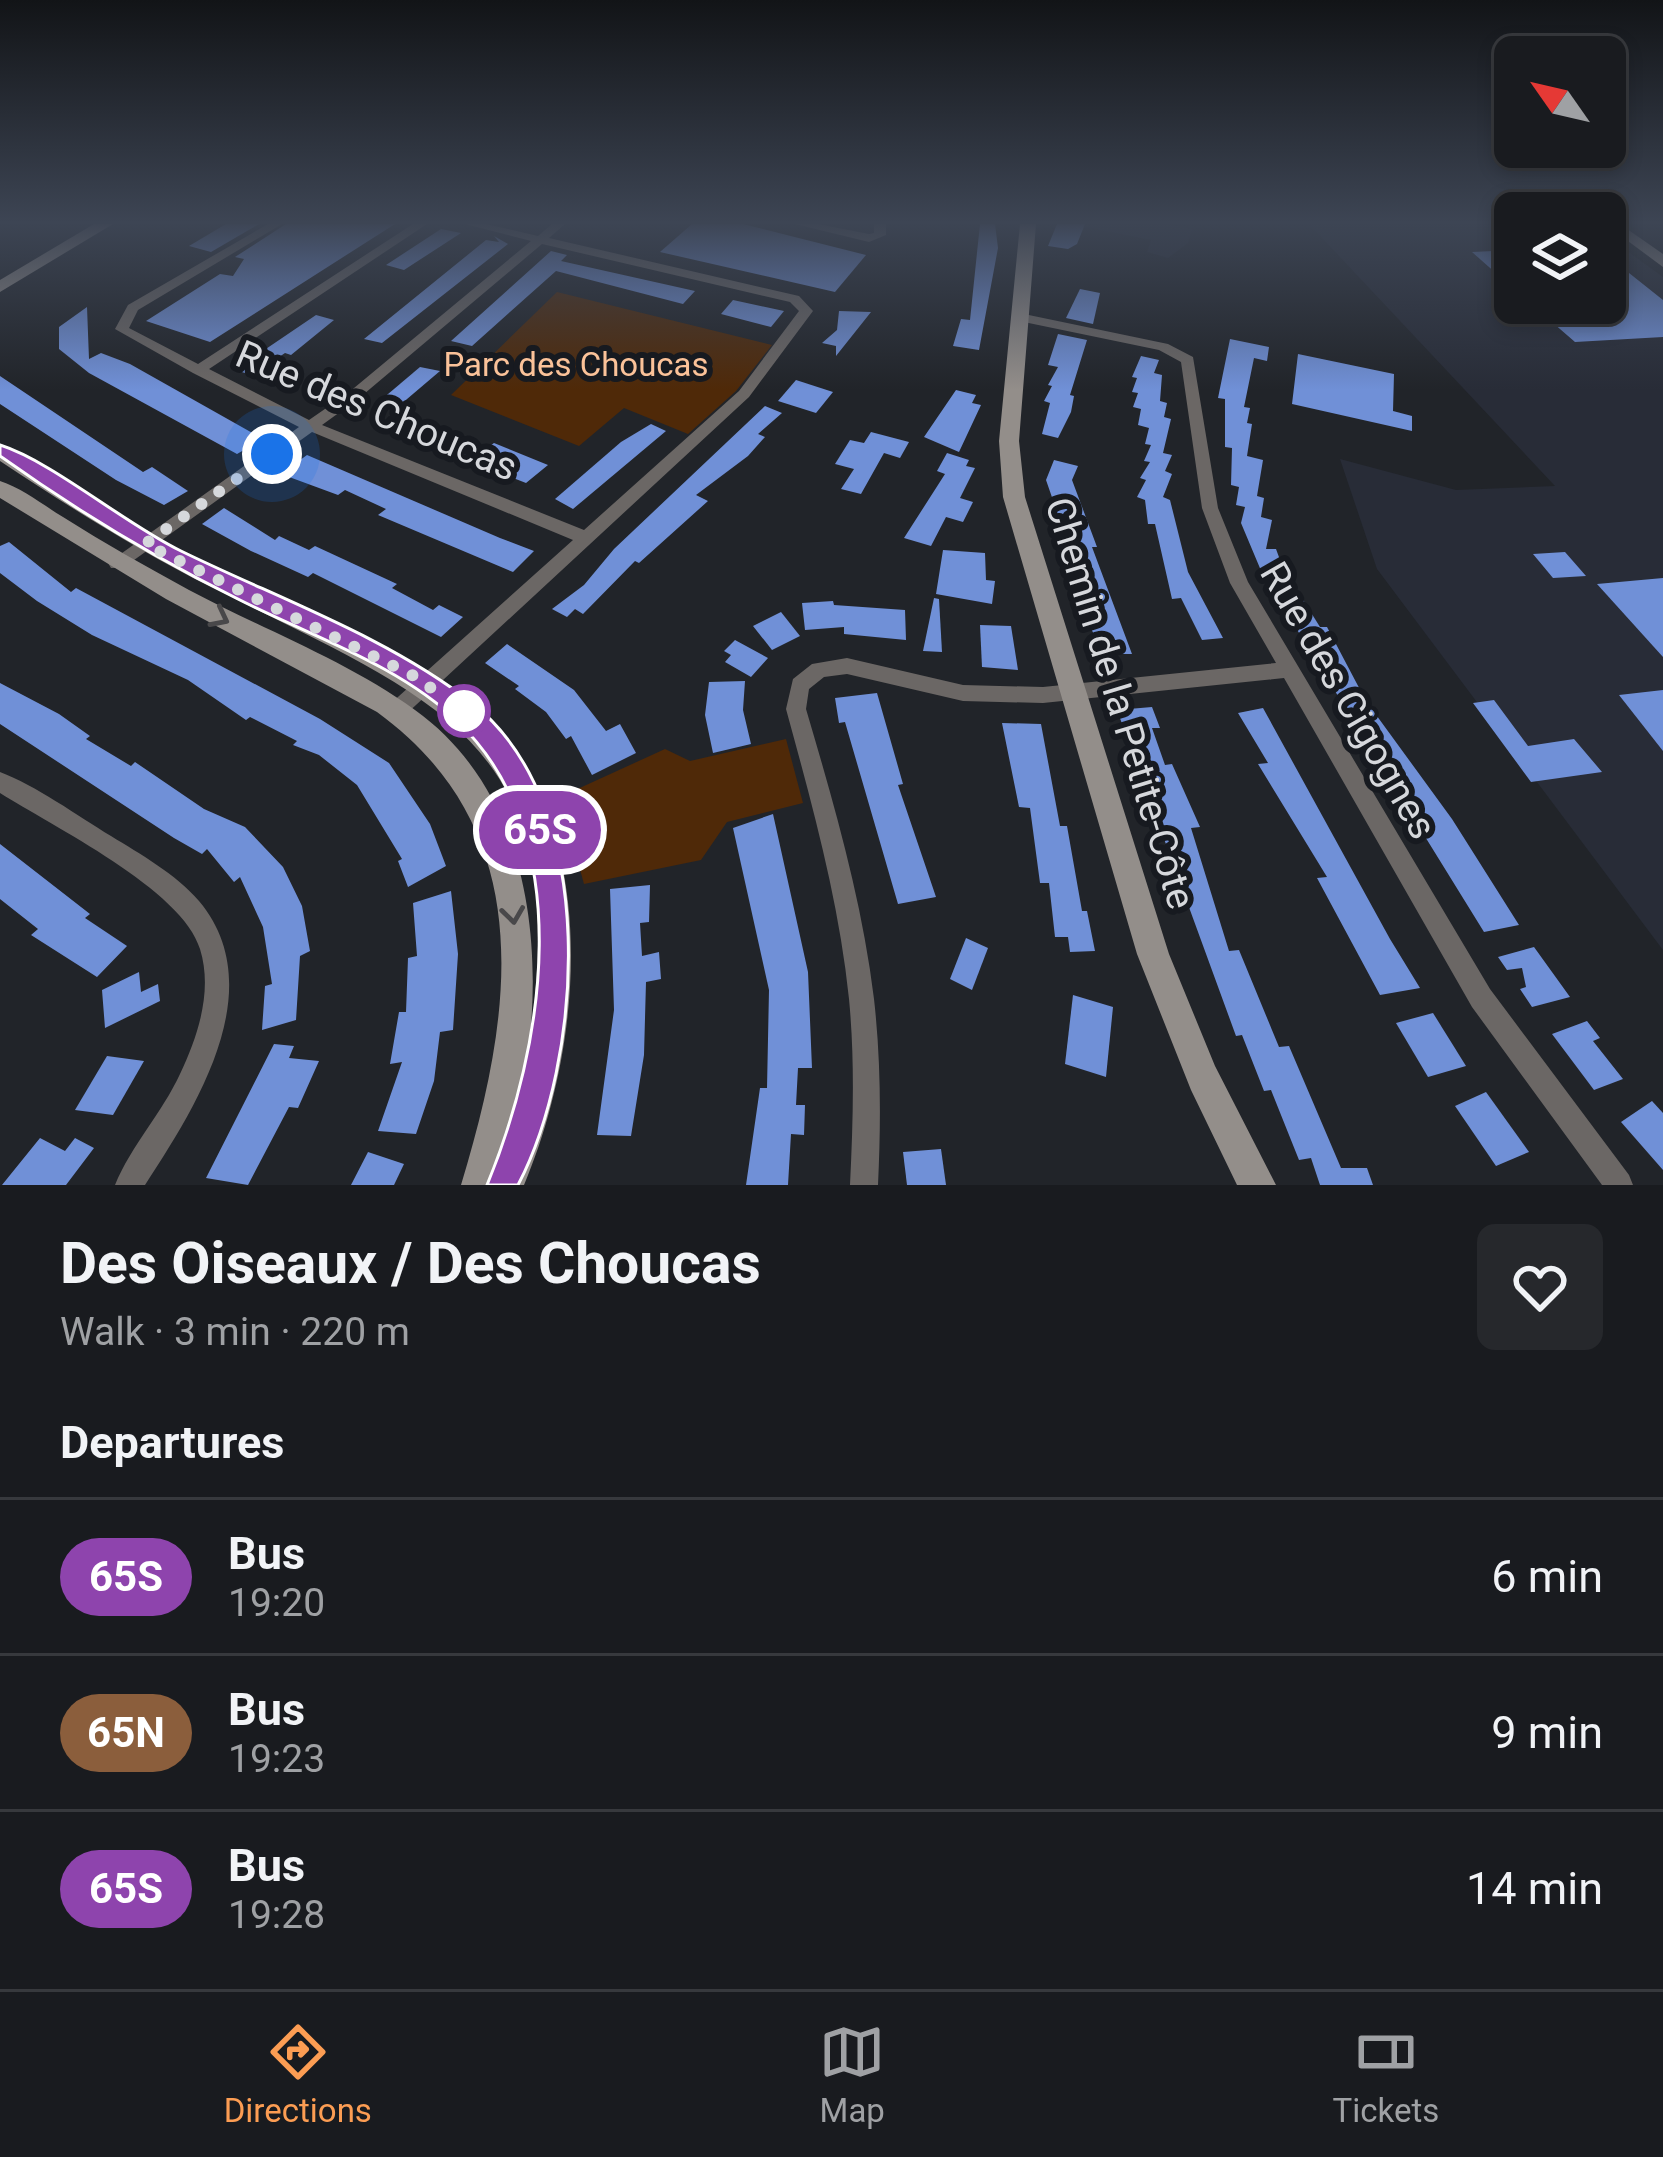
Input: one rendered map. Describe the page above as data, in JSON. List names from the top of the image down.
{
  "streets": {
    "street": ["Rue des Choucas", "Rue des Cigognes", "Chemin de la Petite-Côte"]
  },
  "crossings": [
    ["Rue des Cigognes", "Chemin de la Petite-Côte"]
  ],
  "parks": ["Parc des Choucas"],
  "lines": ["bus line 65S"],
  "north": "top left",
  "page": {
    "on_map": "65S",
    "heading": [
      ["Des Oiseaux / Des Choucas", "Walk · 3 min · 220 m"],
      "Departures"
    ],
    "list": [
      {
        "mark": "65S",
        "name": "Bus",
        "note": "19:20",
        "value": "6 min"
      },
      {
        "mark": "65N",
        "name": "Bus",
        "note": "19:23",
        "value": "9 min"
      },
      {
        "mark": "65S",
        "name": "Bus",
        "note": "19:28",
        "value": "14 min"
      }
    ],
    "tabs": ["Directions", "Map", "Tickets"]
  }
}
